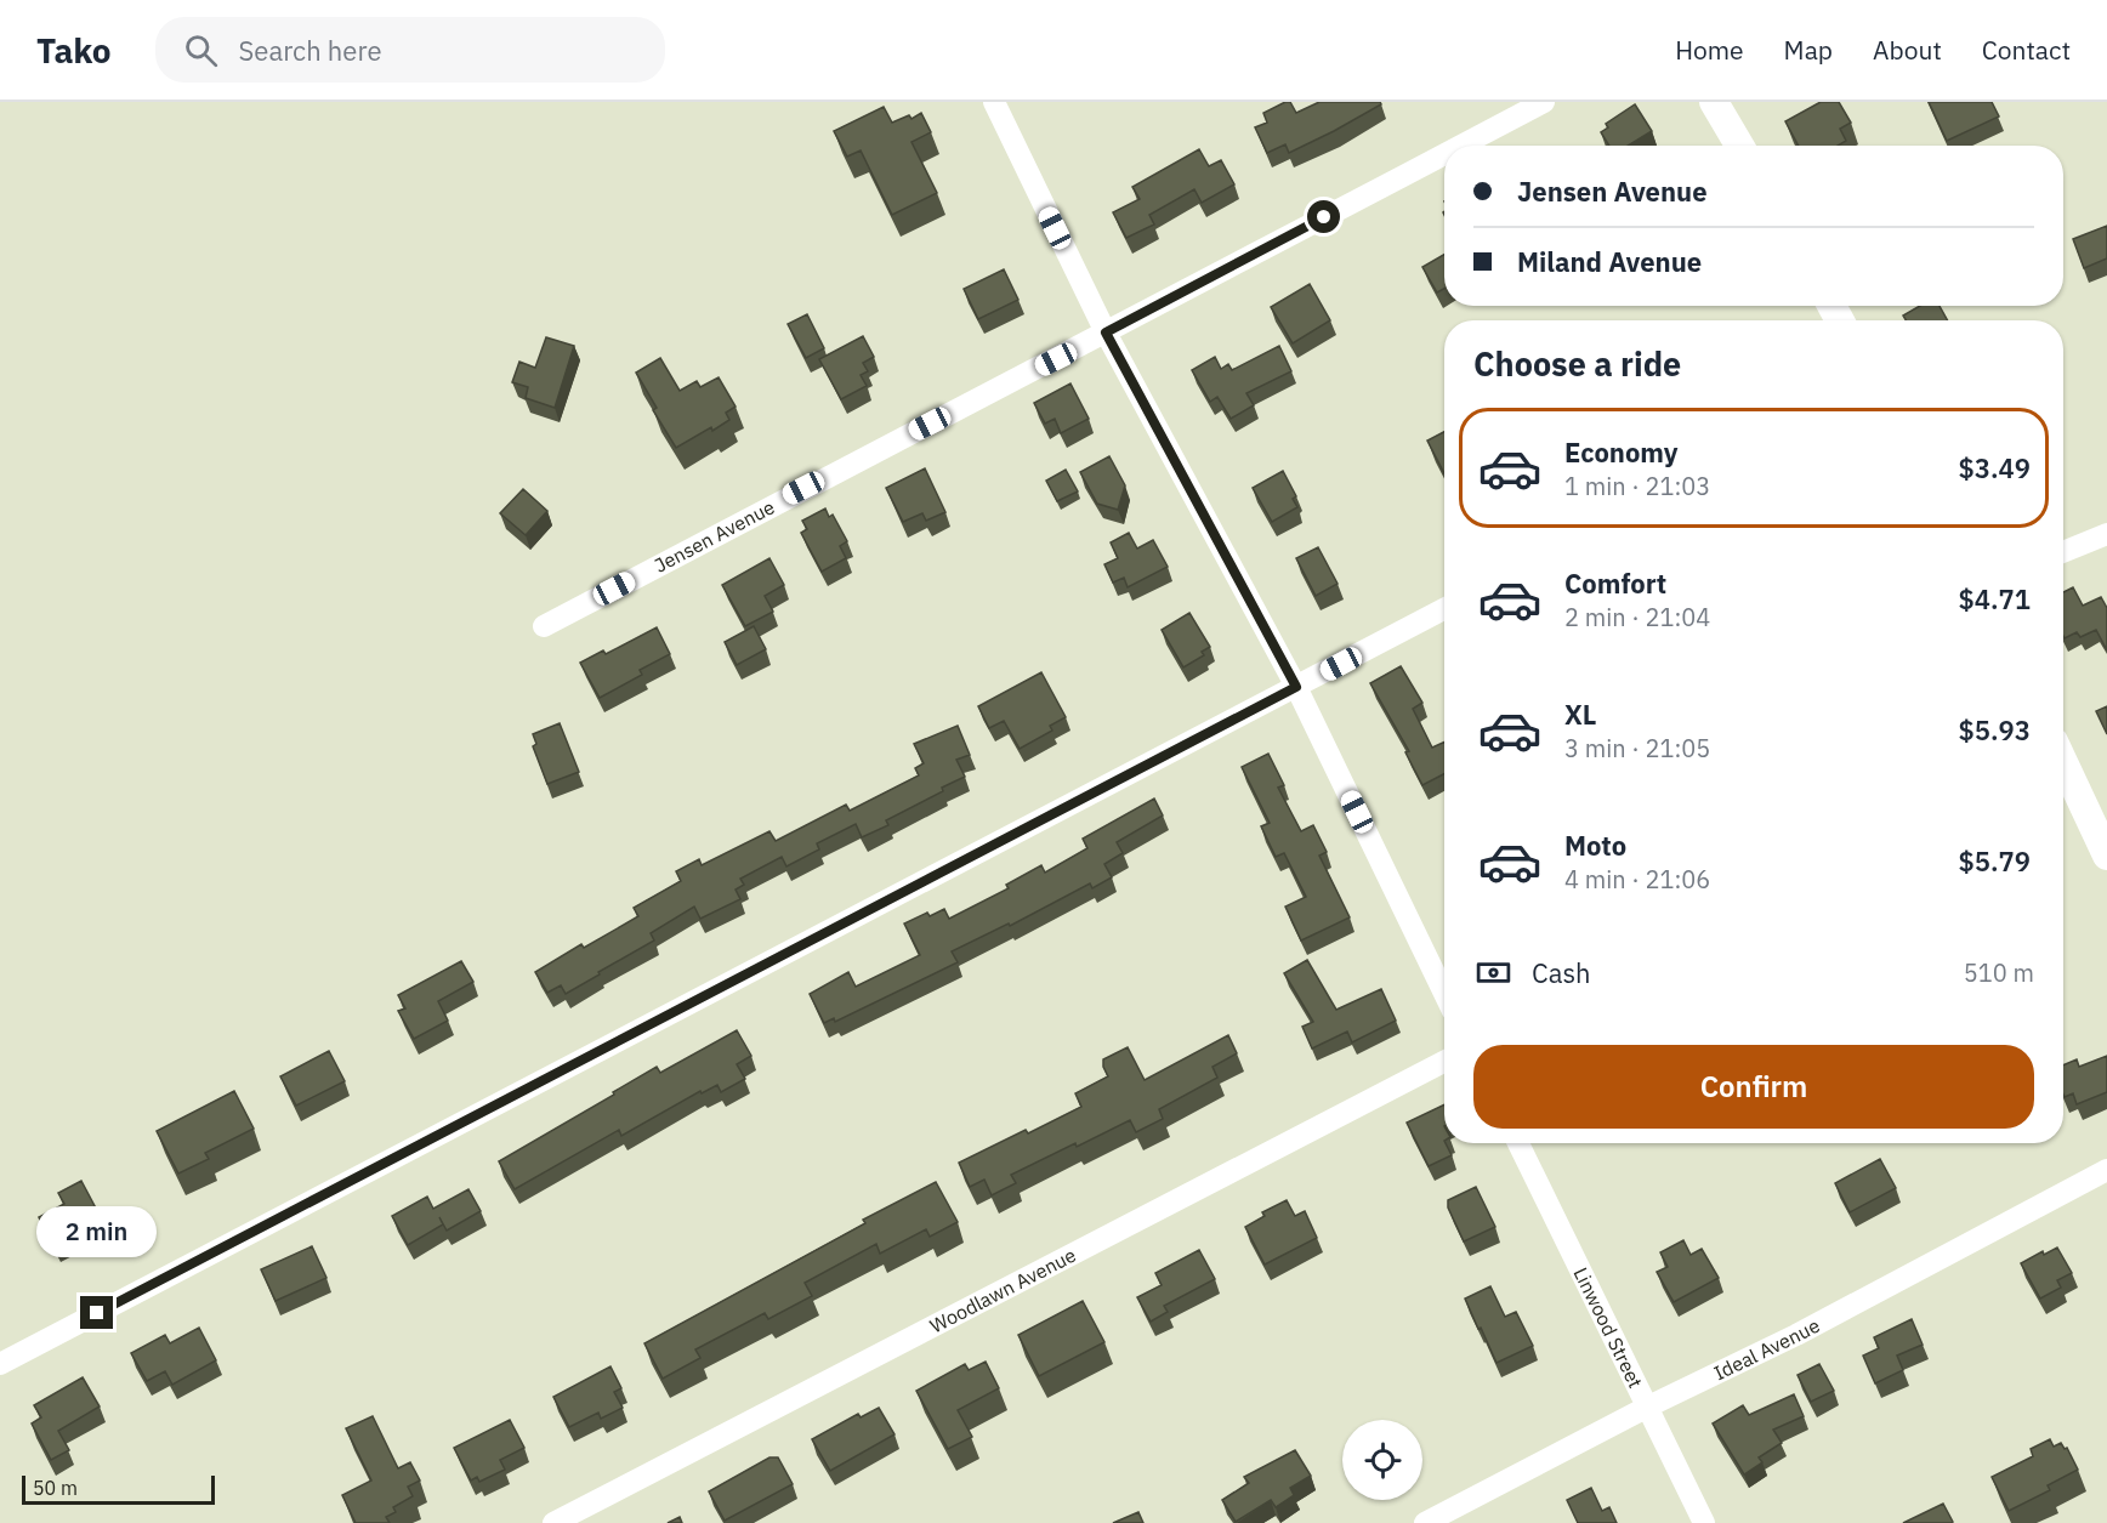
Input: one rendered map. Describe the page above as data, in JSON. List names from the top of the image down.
{
  "streets": {
    "street": [
      "Jensen Avenue",
      "Woodlawn Avenue",
      "Linwood Street",
      "Ideal Avenue"
    ]
  },
  "crossings": [
    ["Linwood Street", "Ideal Avenue"]
  ],
  "scale_bar": "50 m",
  "page": {
    "header": "Tako",
    "search": "Search here",
    "nav": [
      "Home",
      "Map",
      "About",
      "Contact"
    ],
    "banner": ["Jensen Avenue", "Miland Avenue"],
    "heading": "Choose a ride",
    "list": [
      {
        "name": "Economy",
        "note": "1 min · 21:03",
        "value": "$3.49"
      },
      {
        "name": "Comfort",
        "note": "2 min · 21:04",
        "value": "$4.71"
      },
      {
        "name": "XL",
        "note": "3 min · 21:05",
        "value": "$5.93"
      },
      {
        "name": "Moto",
        "note": "4 min · 21:06",
        "value": "$5.79"
      }
    ],
    "pay": ["Cash", "510 m"],
    "buttons": "Confirm",
    "bubble": "2 min",
    "scale": "50 m"
  }
}
